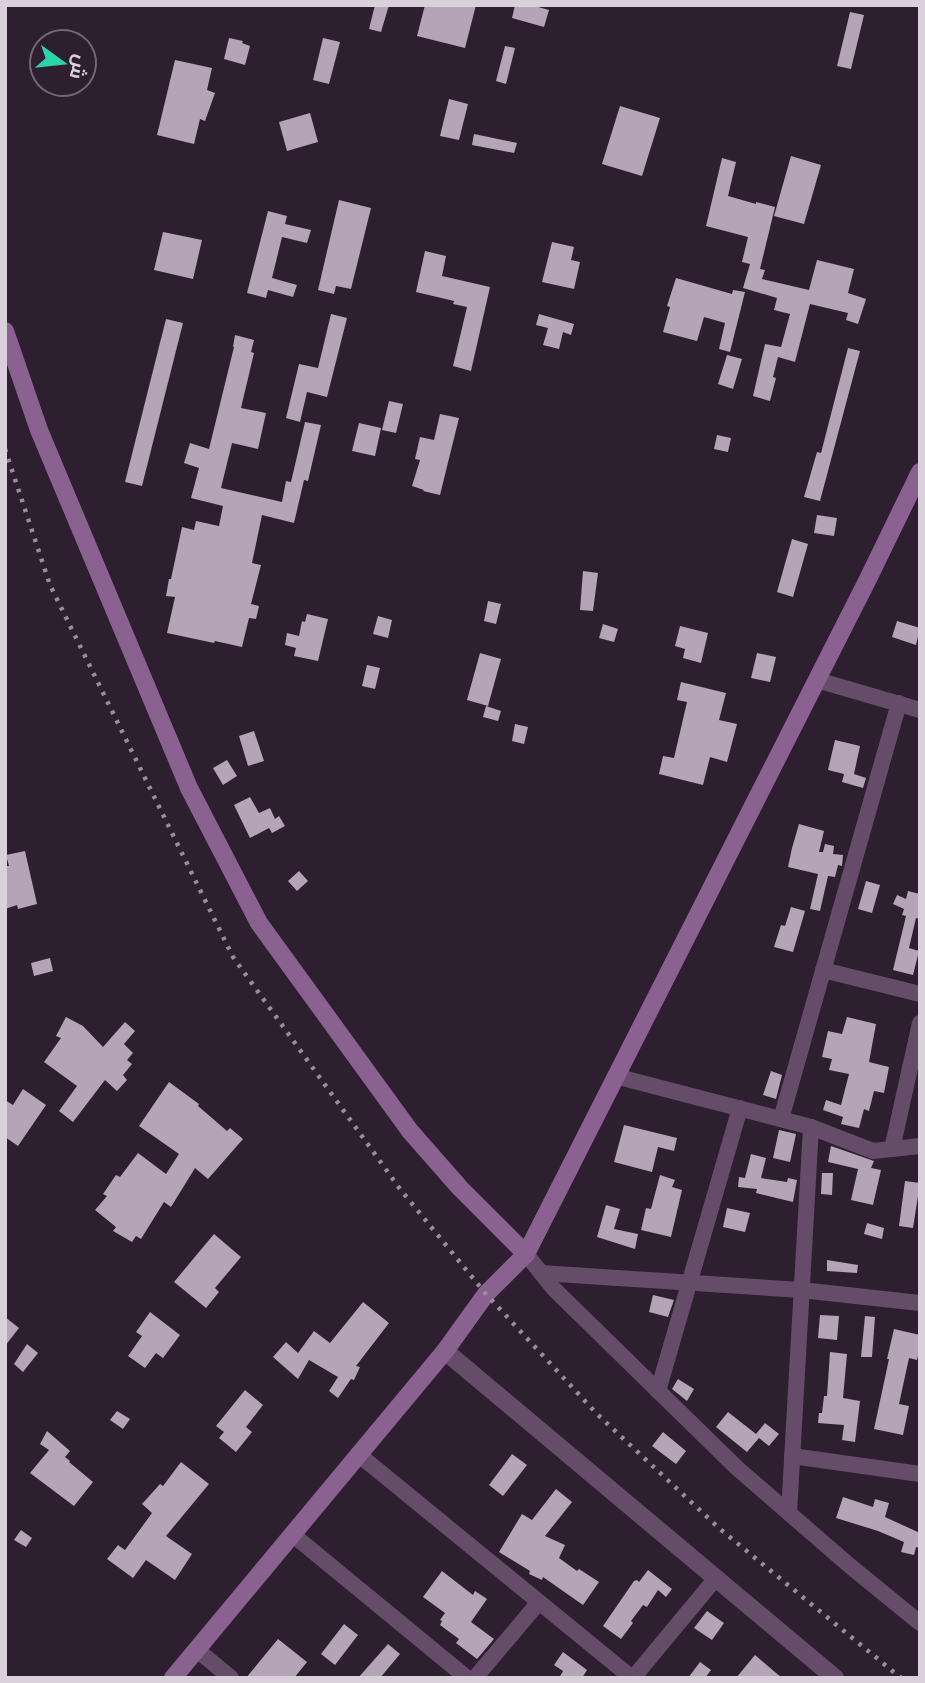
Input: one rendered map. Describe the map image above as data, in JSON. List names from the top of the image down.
{
  "north": "right"
}
